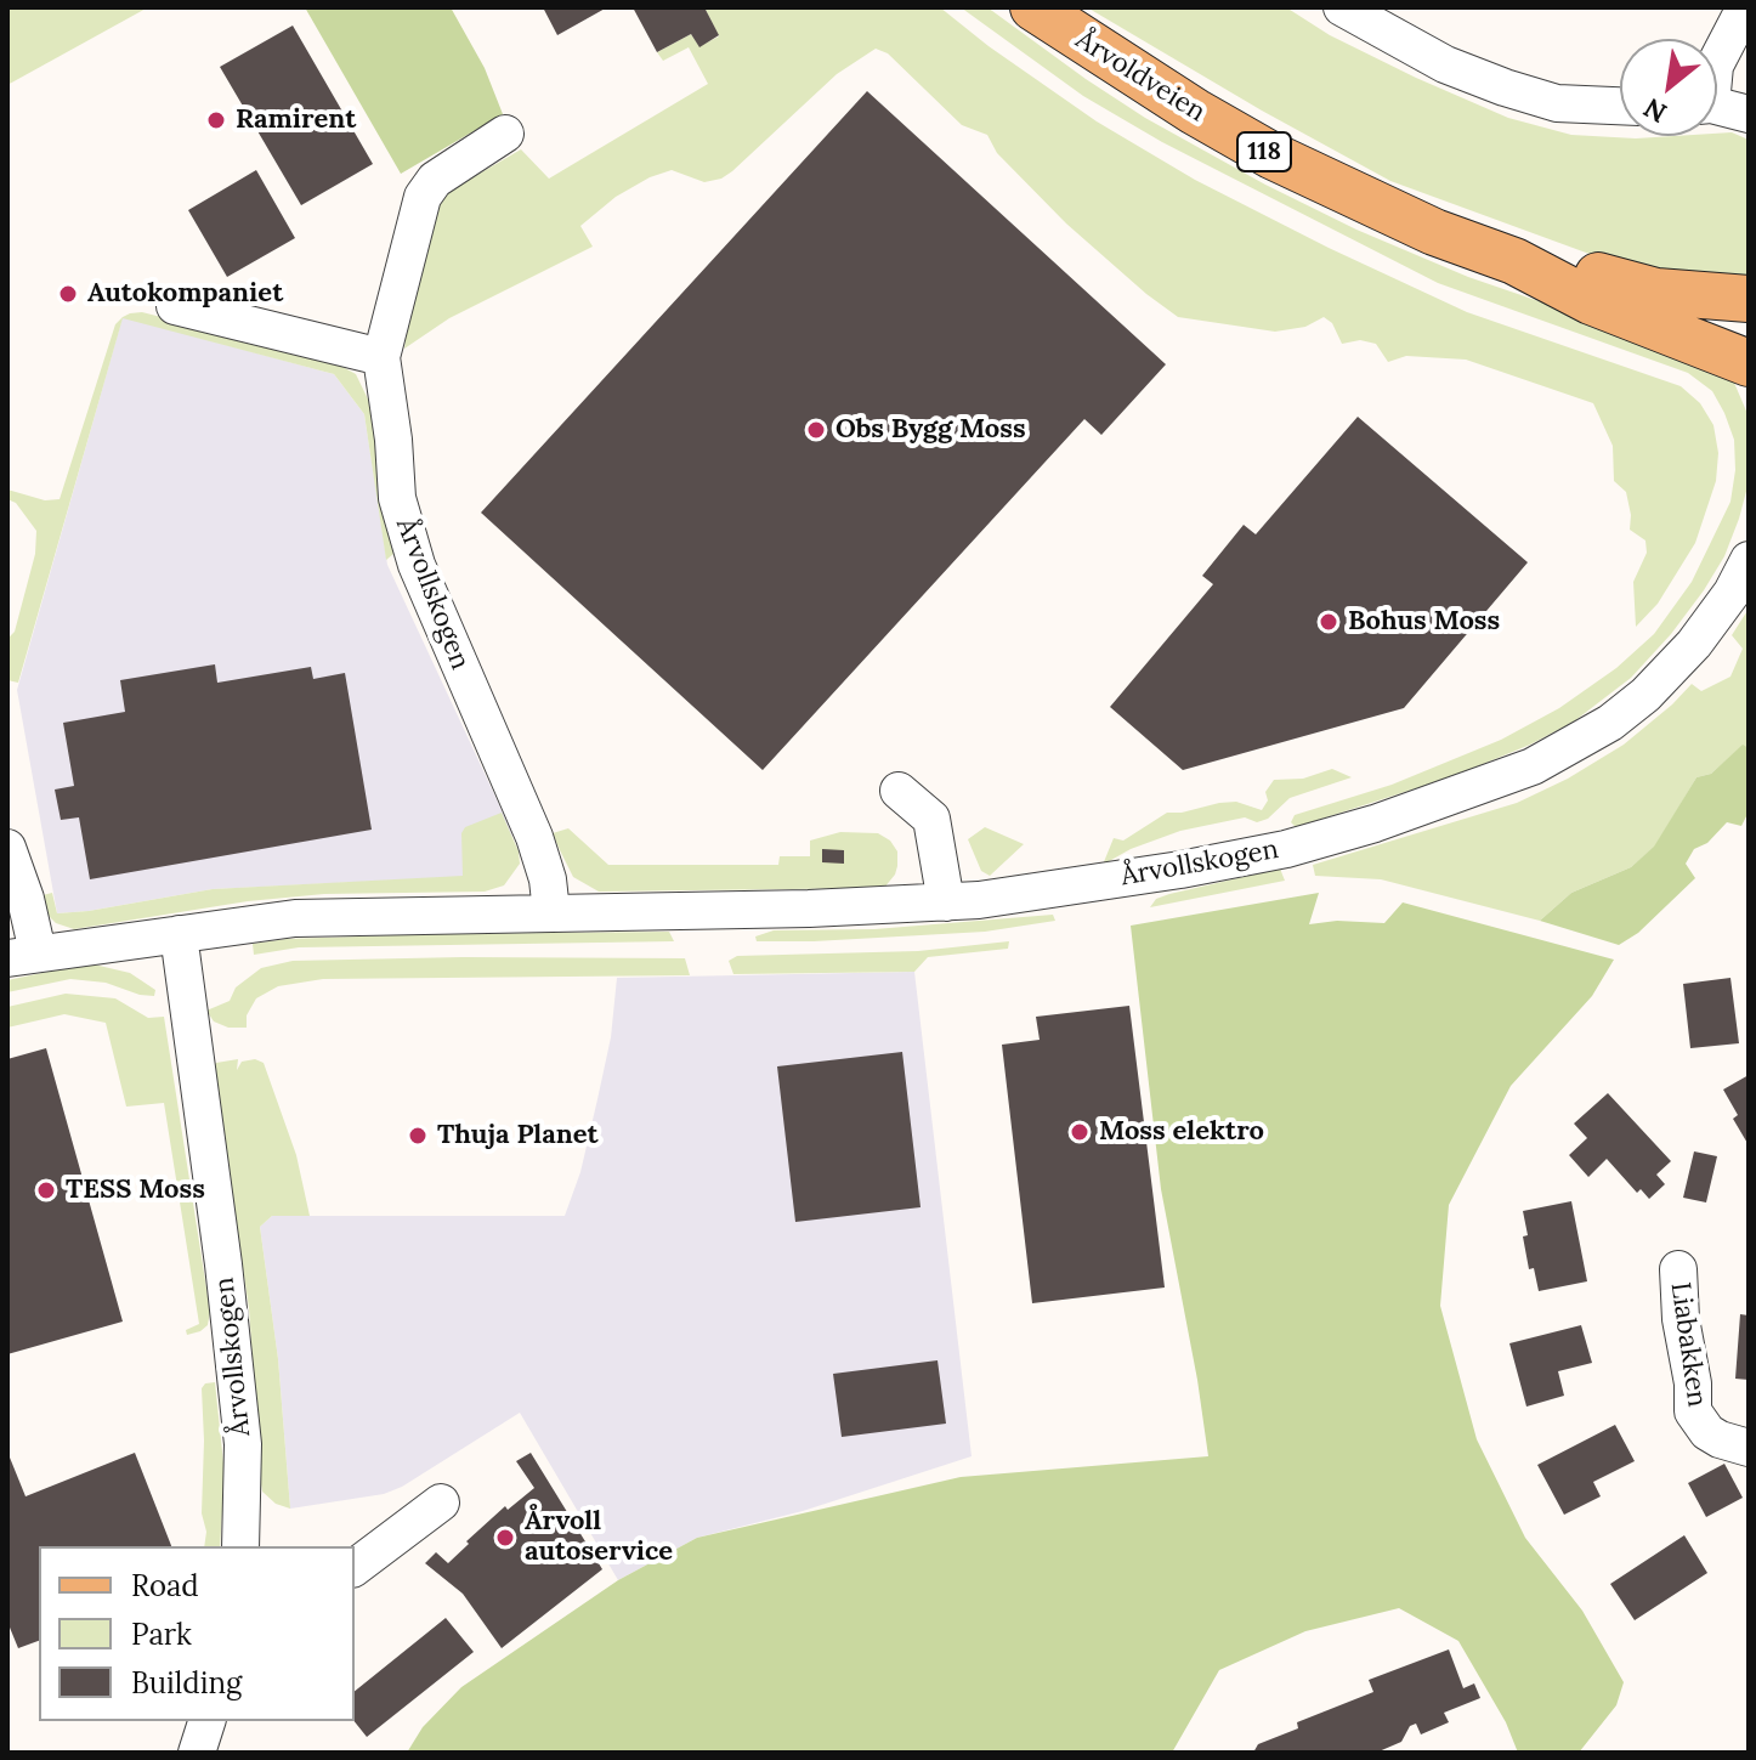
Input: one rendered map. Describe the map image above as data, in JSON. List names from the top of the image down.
{
  "streets": {
    "main road": ["Årvoldveien", "118"],
    "street": ["Årvollskogen", "Liabakken"]
  },
  "crossings": [
    ["Årvoldveien", "118"]
  ],
  "places": [
    "Ramirent",
    "Autokompaniet",
    "Obs Bygg Moss",
    "Bohus Moss",
    "Moss elektro",
    "Thuja Planet",
    "TESS Moss",
    "Årvoll autoservice"
  ],
  "legend": ["Road", "Park", "Building"],
  "north": "bottom left"
}
